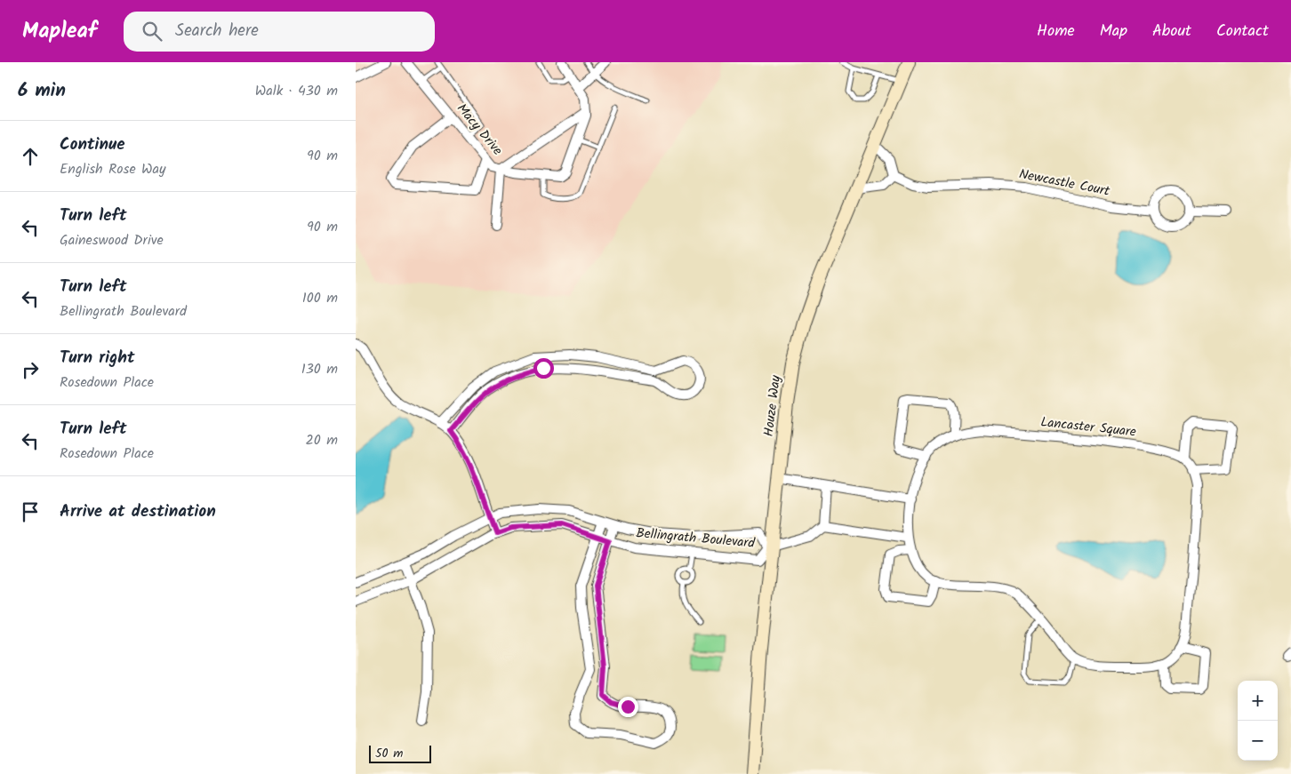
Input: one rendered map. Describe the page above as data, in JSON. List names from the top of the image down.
{
  "streets": {
    "street": [
      "Macy Drive",
      "Newcastle Court",
      "Houze Way",
      "Lancaster Square",
      "Bellingrath Boulevard"
    ]
  },
  "crossings": [
    ["Houze Way", "Bellingrath Boulevard"]
  ],
  "scale_bar": "50 m",
  "page": {
    "header": "Mapleaf",
    "search": "Search here",
    "nav": [
      "Home",
      "Map",
      "About",
      "Contact"
    ],
    "heading": ["6 min", "Walk · 430 m"],
    "list": [
      ["Continue", "English Rose Way", "90 m"],
      ["Turn left", "Gaineswood Drive", "90 m"],
      ["Turn left", "Bellingrath Boulevard", "100 m"],
      ["Turn right", "Rosedown Place", "130 m"],
      ["Turn left", "Rosedown Place", "20 m"],
      "Arrive at destination"
    ],
    "map_buttons": ["+", "−"],
    "scale": "50 m"
  }
}
